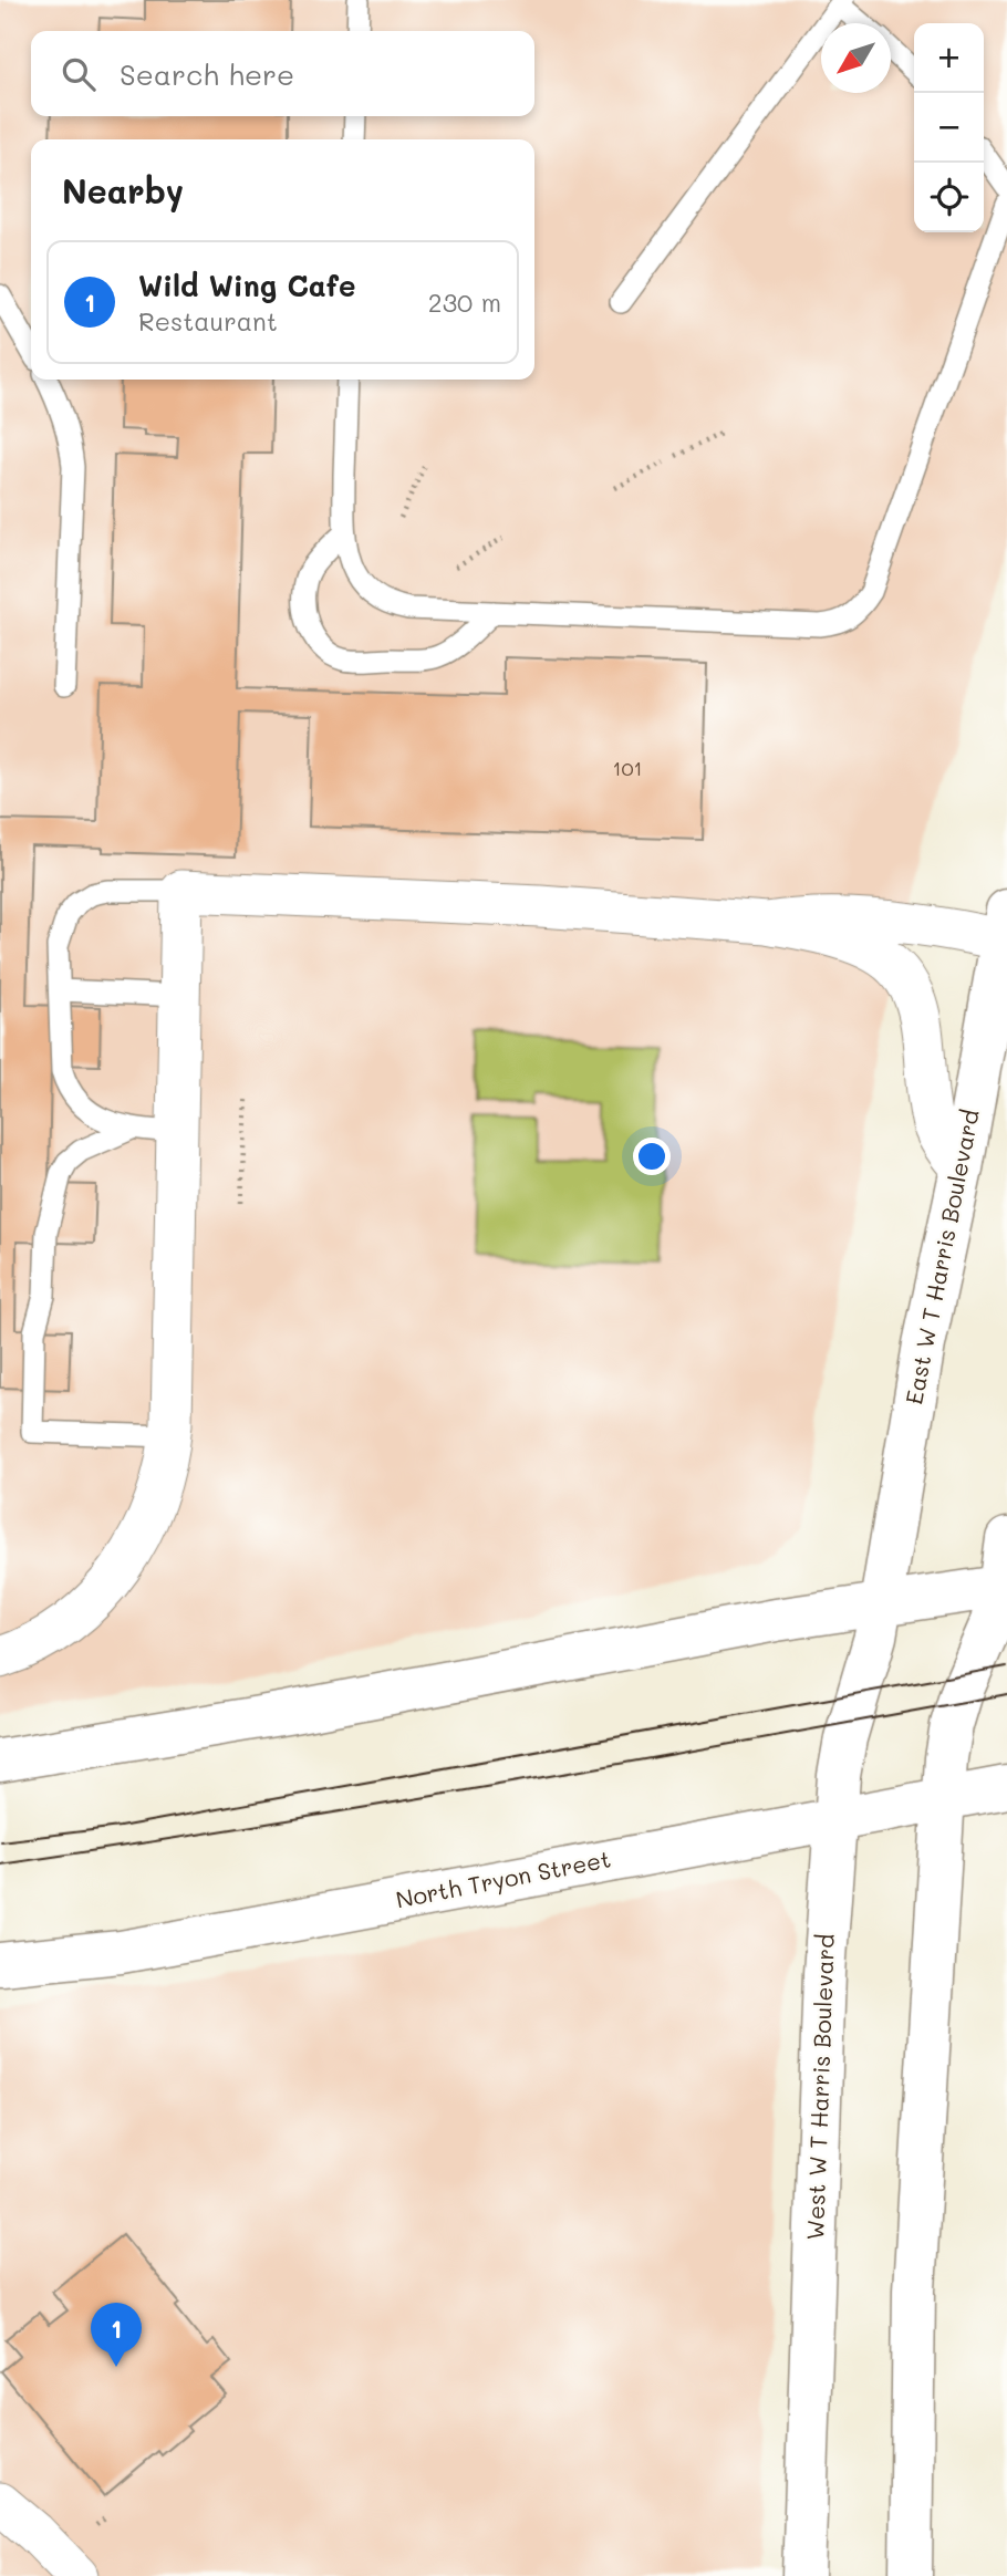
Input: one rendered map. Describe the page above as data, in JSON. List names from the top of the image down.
{
  "streets": {
    "main road": ["East W T Harris Boulevard", "North Tryon Street", "West W T Harris Boulevard"]
  },
  "crossings": [
    ["East W T Harris Boulevard", "West W T Harris Boulevard"],
    ["North Tryon Street", "West W T Harris Boulevard"]
  ],
  "house_numbers": ["101"],
  "north": "bottom left",
  "page": {
    "map_buttons": ["+", "−"],
    "search": "Search here",
    "heading": "Nearby",
    "list": [
      {
        "mark": "1",
        "name": "Wild Wing Cafe",
        "note": "Restaurant",
        "value": "230 m"
      }
    ],
    "pins": "1"
  }
}
